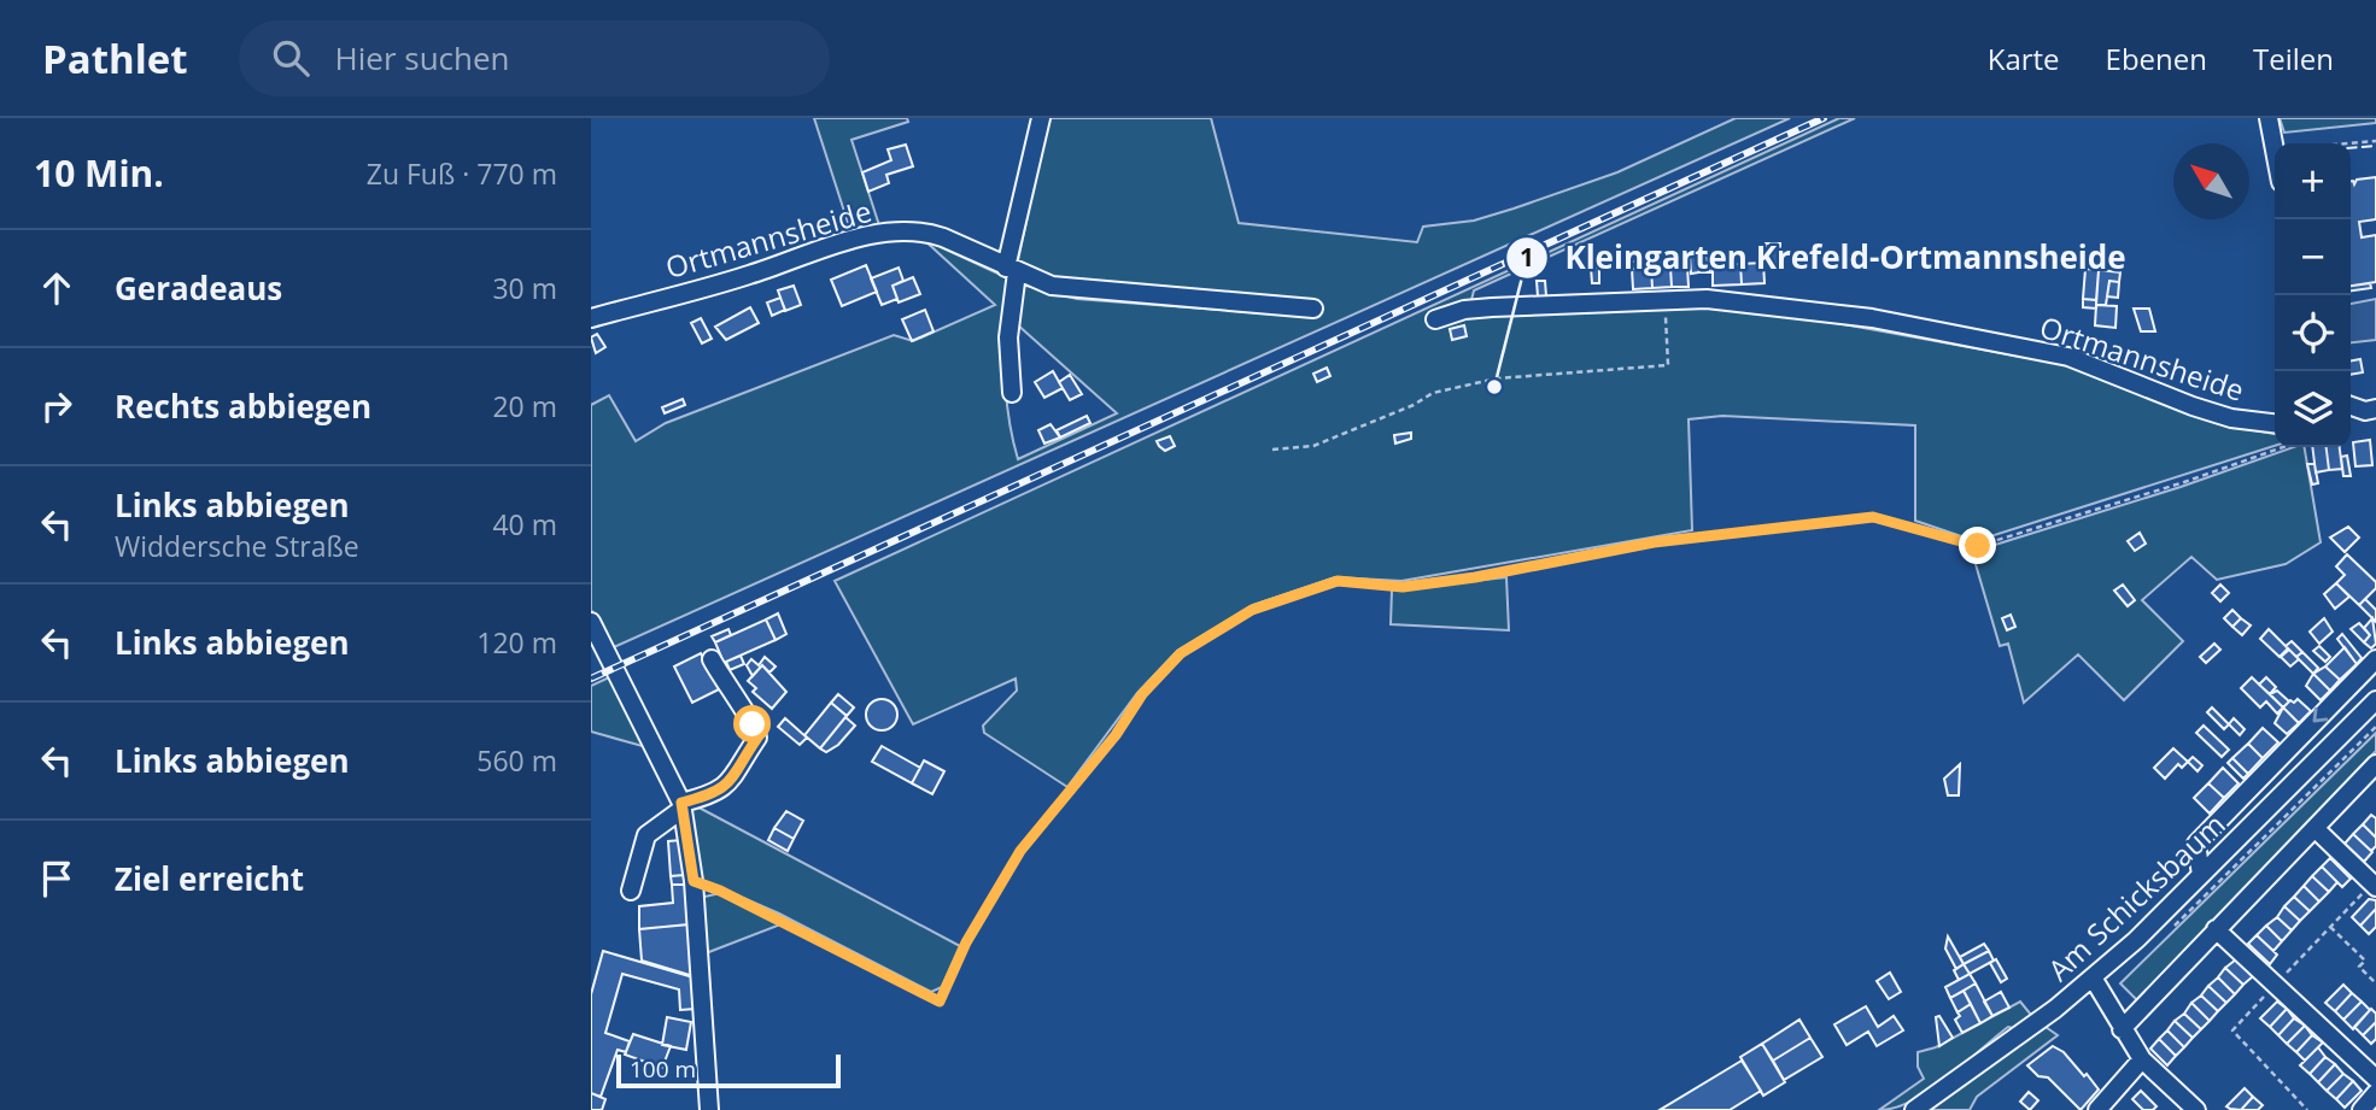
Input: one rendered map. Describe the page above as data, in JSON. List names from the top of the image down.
{
  "streets": {
    "street": ["Ortmannsheide", "Am Schicksbaum"]
  },
  "places": ["Kleingarten Krefeld-Ortmannsheide"],
  "scale_bar": "100 m",
  "north": "top left",
  "page": {
    "header": "Pathlet",
    "search": "Hier suchen",
    "nav": ["Karte", "Ebenen", "Teilen"],
    "heading": ["10 Min.", "Zu Fuß · 770 m"],
    "map_buttons": ["+", "−"],
    "list": [
      ["Geradeaus", "30 m"],
      ["Rechts abbiegen", "20 m"],
      ["Links abbiegen", "Widdersche Straße", "40 m"],
      ["Links abbiegen", "120 m"],
      ["Links abbiegen", "560 m"],
      "Ziel erreicht"
    ],
    "scale": "100 m"
  }
}
